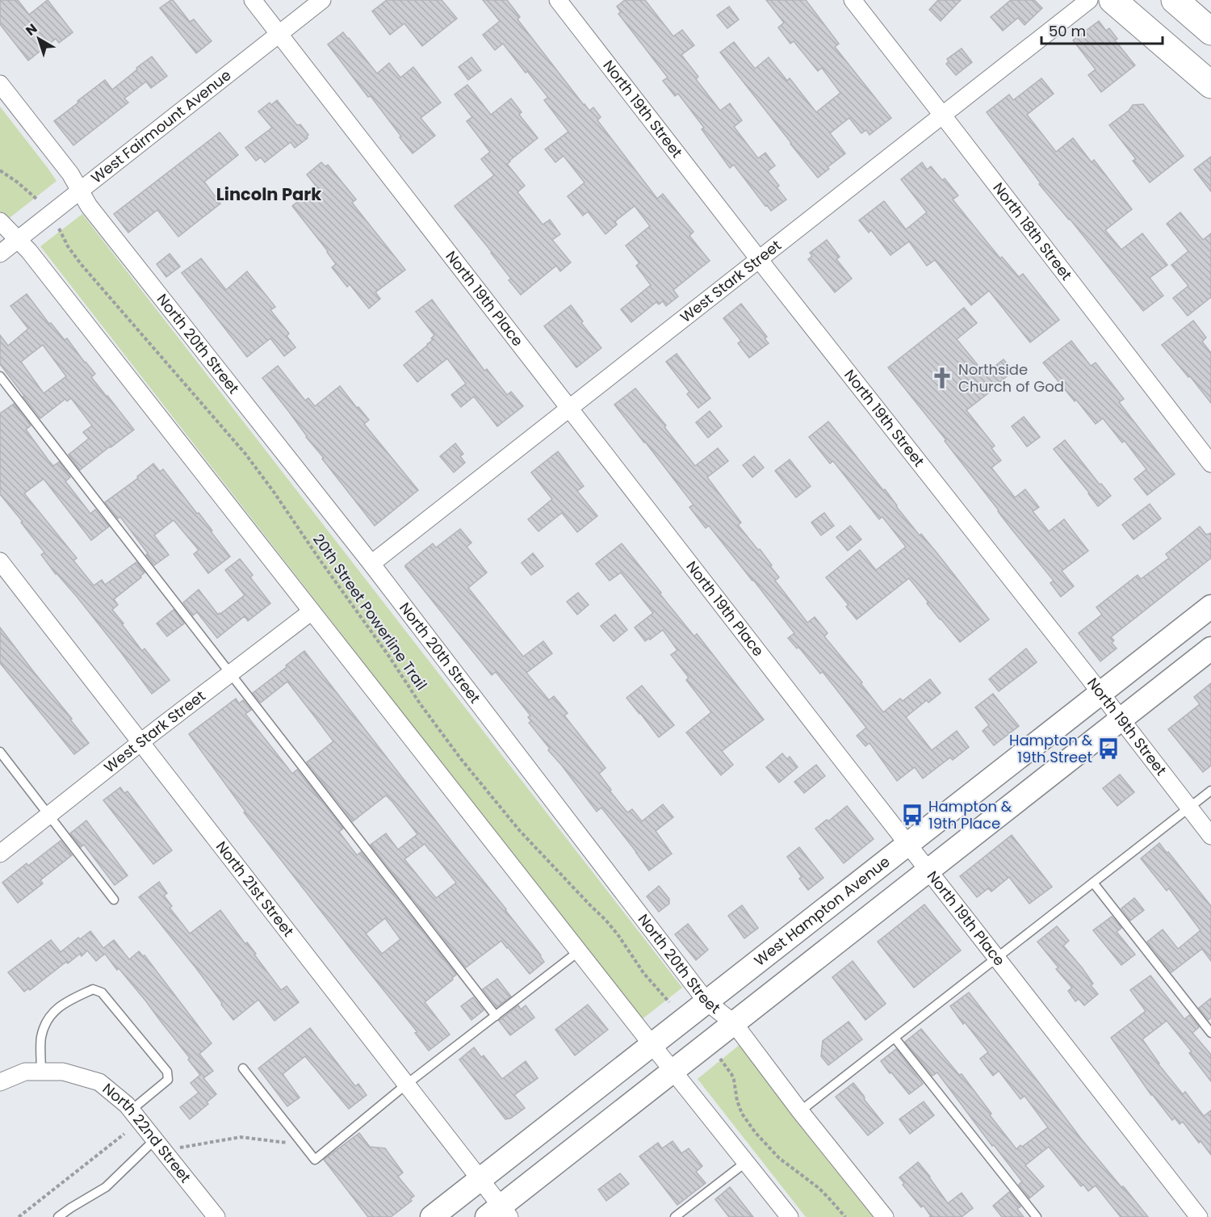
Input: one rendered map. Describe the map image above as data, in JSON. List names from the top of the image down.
{
  "streets": {
    "main road": ["West Hampton Avenue"],
    "street": [
      "North 19th Street",
      "West Fairmount Avenue",
      "North 18th Street",
      "West Stark Street",
      "North 19th Place",
      "North 20th Street",
      "North 21st Street",
      "North 22nd Street"
    ],
    "path": ["20th Street Powerline Trail"]
  },
  "crossings": [
    ["North 19th Street", "West Stark Street"],
    ["North 19th Street", "West Hampton Avenue"],
    ["West Fairmount Avenue", "North 19th Place"],
    ["West Fairmount Avenue", "North 20th Street"],
    ["North 18th Street", "West Stark Street"],
    ["West Stark Street", "North 19th Place"],
    ["West Stark Street", "North 20th Street"],
    ["West Stark Street", "North 21st Street"],
    ["North 19th Place", "West Hampton Avenue"],
    ["North 20th Street", "West Hampton Avenue"],
    ["North 21st Street", "West Hampton Avenue"]
  ],
  "districts": ["Lincoln Park"],
  "places": {
    "church": ["Northside Church of God"],
    "bus stop": ["Hampton & 19th Street", "Hampton & 19th Place"]
  },
  "scale_bar": "50 m",
  "north": "top left"
}
